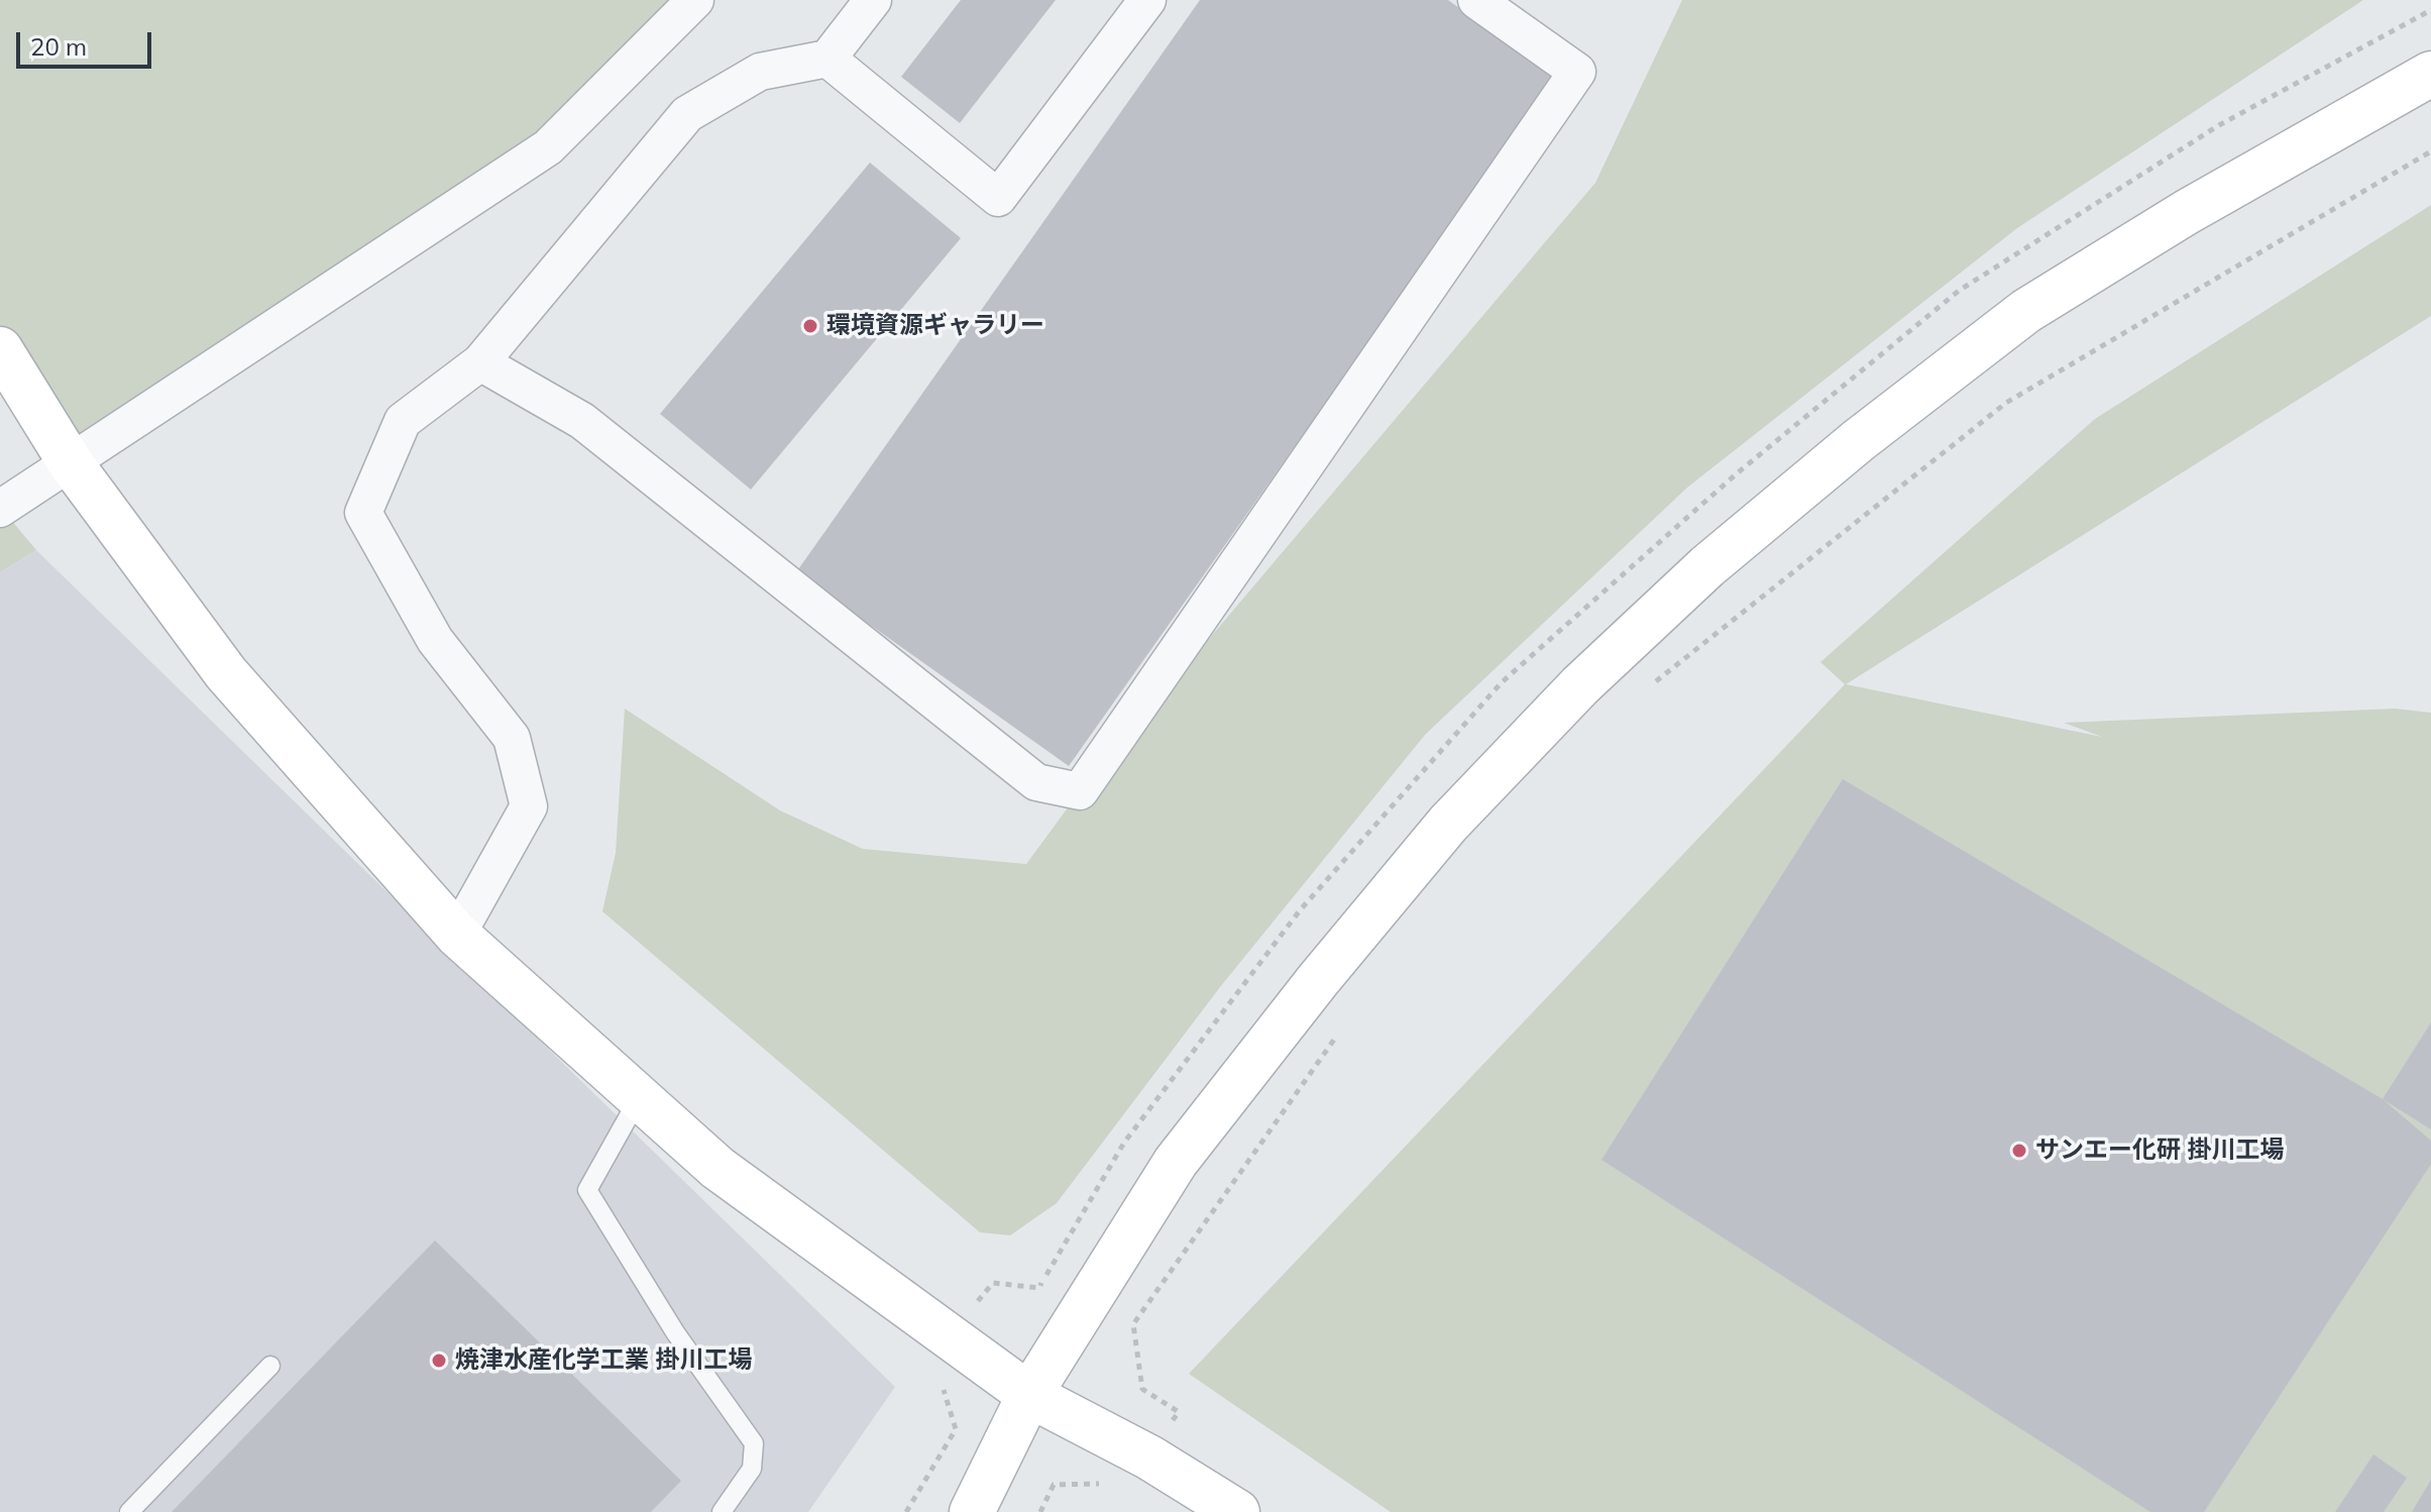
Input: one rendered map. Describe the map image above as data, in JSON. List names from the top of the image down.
{
  "places": ["環境資源ギャラリー", "サンエー化研 掛川工場", "焼津水産化学工業 掛川工場"],
  "scale_bar": "20 m"
}
